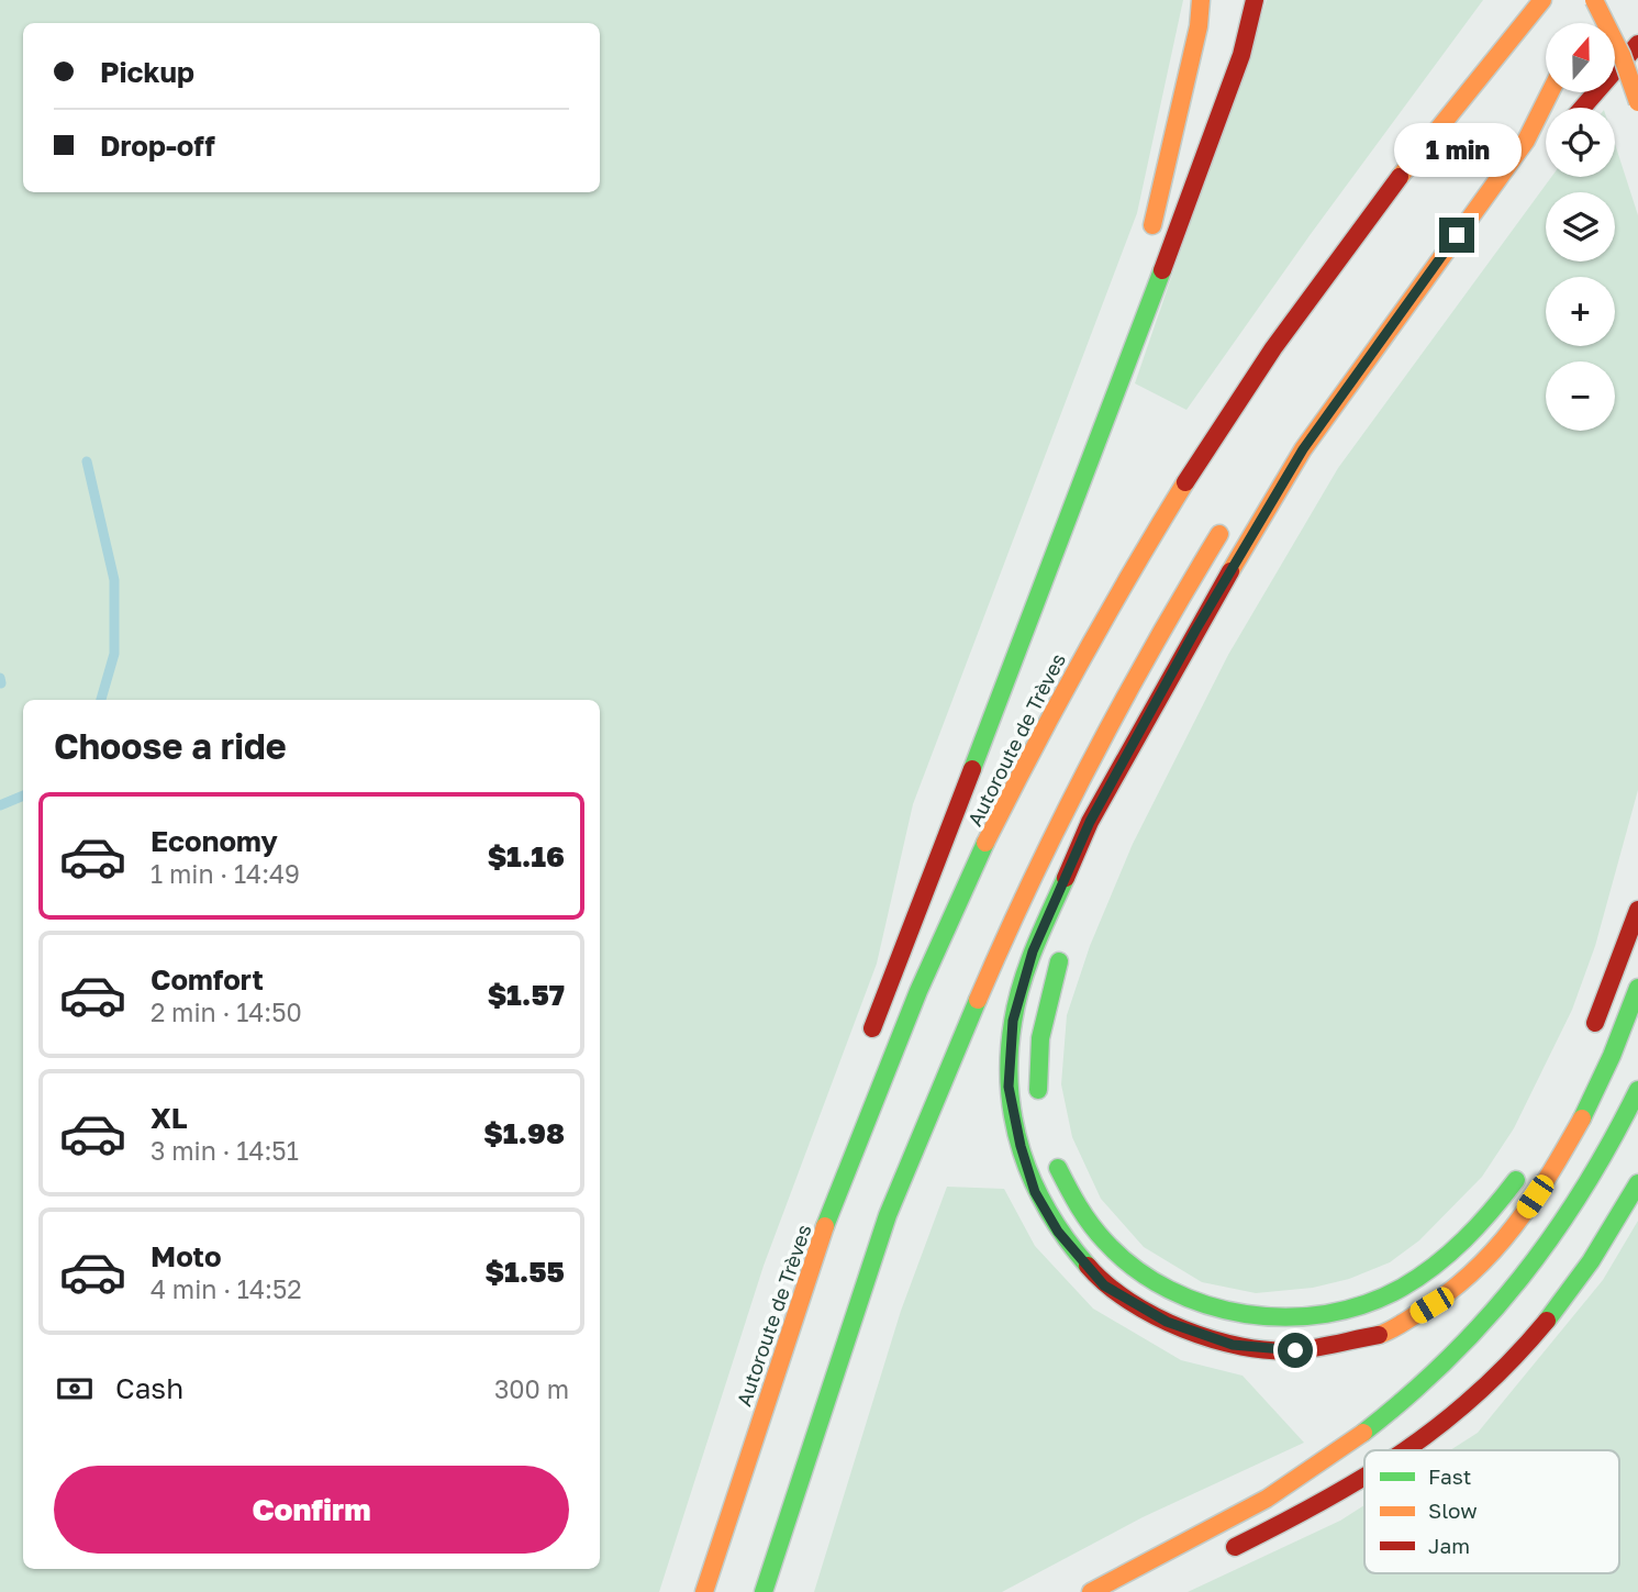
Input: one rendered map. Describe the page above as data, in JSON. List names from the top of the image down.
{
  "streets": {
    "highway": ["Autoroute de Trèves"]
  },
  "legend": ["Fast", "Slow", "Jam"],
  "north": "top",
  "page": {
    "map_buttons": ["+", "−"],
    "banner": ["Pickup", "Drop-off"],
    "bubble": "1 min",
    "heading": "Choose a ride",
    "list": [
      {
        "name": "Economy",
        "note": "1 min · 14:49",
        "value": "$1.16"
      },
      {
        "name": "Comfort",
        "note": "2 min · 14:50",
        "value": "$1.57"
      },
      {
        "name": "XL",
        "note": "3 min · 14:51",
        "value": "$1.98"
      },
      {
        "name": "Moto",
        "note": "4 min · 14:52",
        "value": "$1.55"
      }
    ],
    "pay": ["Cash", "300 m"],
    "buttons": "Confirm"
  }
}
